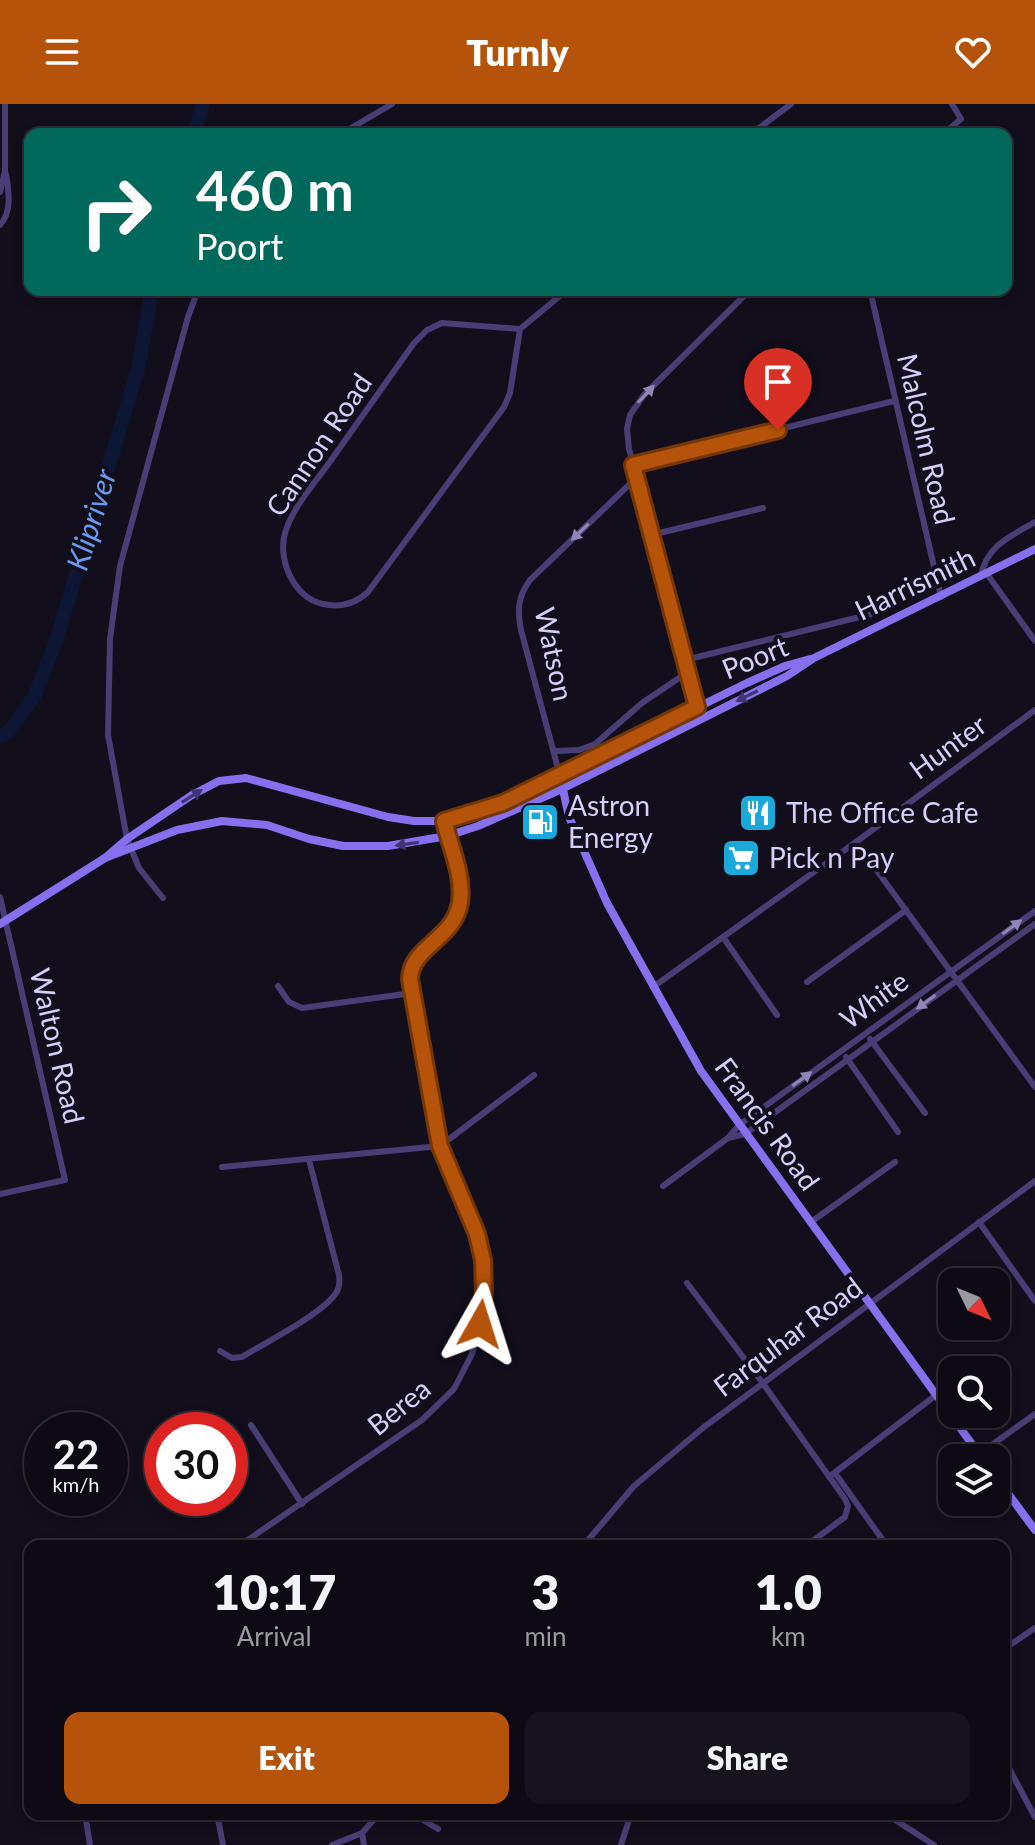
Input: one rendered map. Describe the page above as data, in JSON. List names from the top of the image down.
{
  "streets": {
    "street": [
      "Malcolm Road",
      "Cannon Road",
      "Harrismith",
      "Watson",
      "Poort",
      "Hunter",
      "White",
      "Walton Road",
      "Francis Road",
      "Farquhar Road",
      "Berea"
    ]
  },
  "crossings": [
    ["Malcolm Road", "Harrismith"],
    ["Harrismith", "Poort"],
    ["Watson", "Poort"],
    ["Watson", "Francis Road"],
    ["Poort", "Walton Road"],
    ["Poort", "Francis Road"],
    ["Poort", "Berea"],
    ["Hunter", "Francis Road"],
    ["White", "Francis Road"],
    ["Francis Road", "Farquhar Road"]
  ],
  "one_way": ["Watson"],
  "water": ["Klipriver"],
  "places": {
    "restaurant": ["The Office Cafe"],
    "fuel station": ["Astron Energy"],
    "supermarket": ["Pick n Pay"]
  },
  "north": "bottom right",
  "page": {
    "header": "Turnly",
    "turn": ["460 m", "Poort"],
    "speed": "22 km/h",
    "limit": "30",
    "eta": [
      "10:17",
      "Arrival",
      "3",
      "min",
      "1.0",
      "km"
    ],
    "buttons": ["Exit", "Share"]
  }
}
